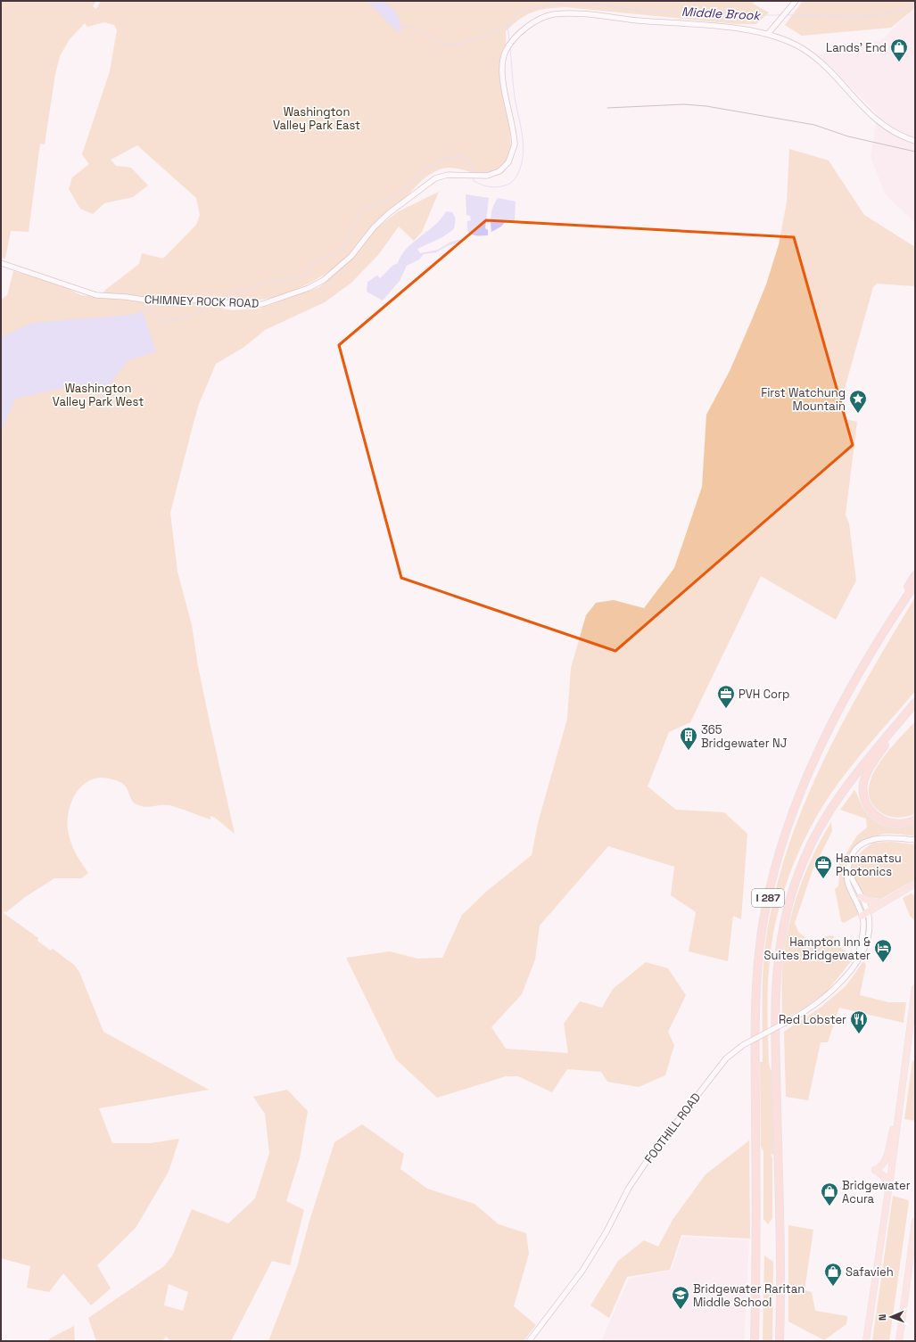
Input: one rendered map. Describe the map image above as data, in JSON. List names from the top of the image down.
{
  "streets": {
    "highway": ["I 287"],
    "street": ["CHIMNEY ROCK ROAD", "FOOTHILL ROAD"]
  },
  "water": ["Middle Brook"],
  "parks": ["Washington Valley Park East", "Washington Valley Park West"],
  "places": {
    "shop": ["Lands' End", "Bridgewater Acura", "Safavieh"],
    "place": ["First Watchung Mountain"],
    "office": ["PVH Corp", "Hamamatsu Photonics"],
    "building": ["365 Bridgewater NJ"],
    "hotel": ["Hampton Inn & Suites Bridgewater"],
    "restaurant": ["Red Lobster"],
    "school or university": ["Bridgewater Raritan Middle School"]
  },
  "north": "left"
}
